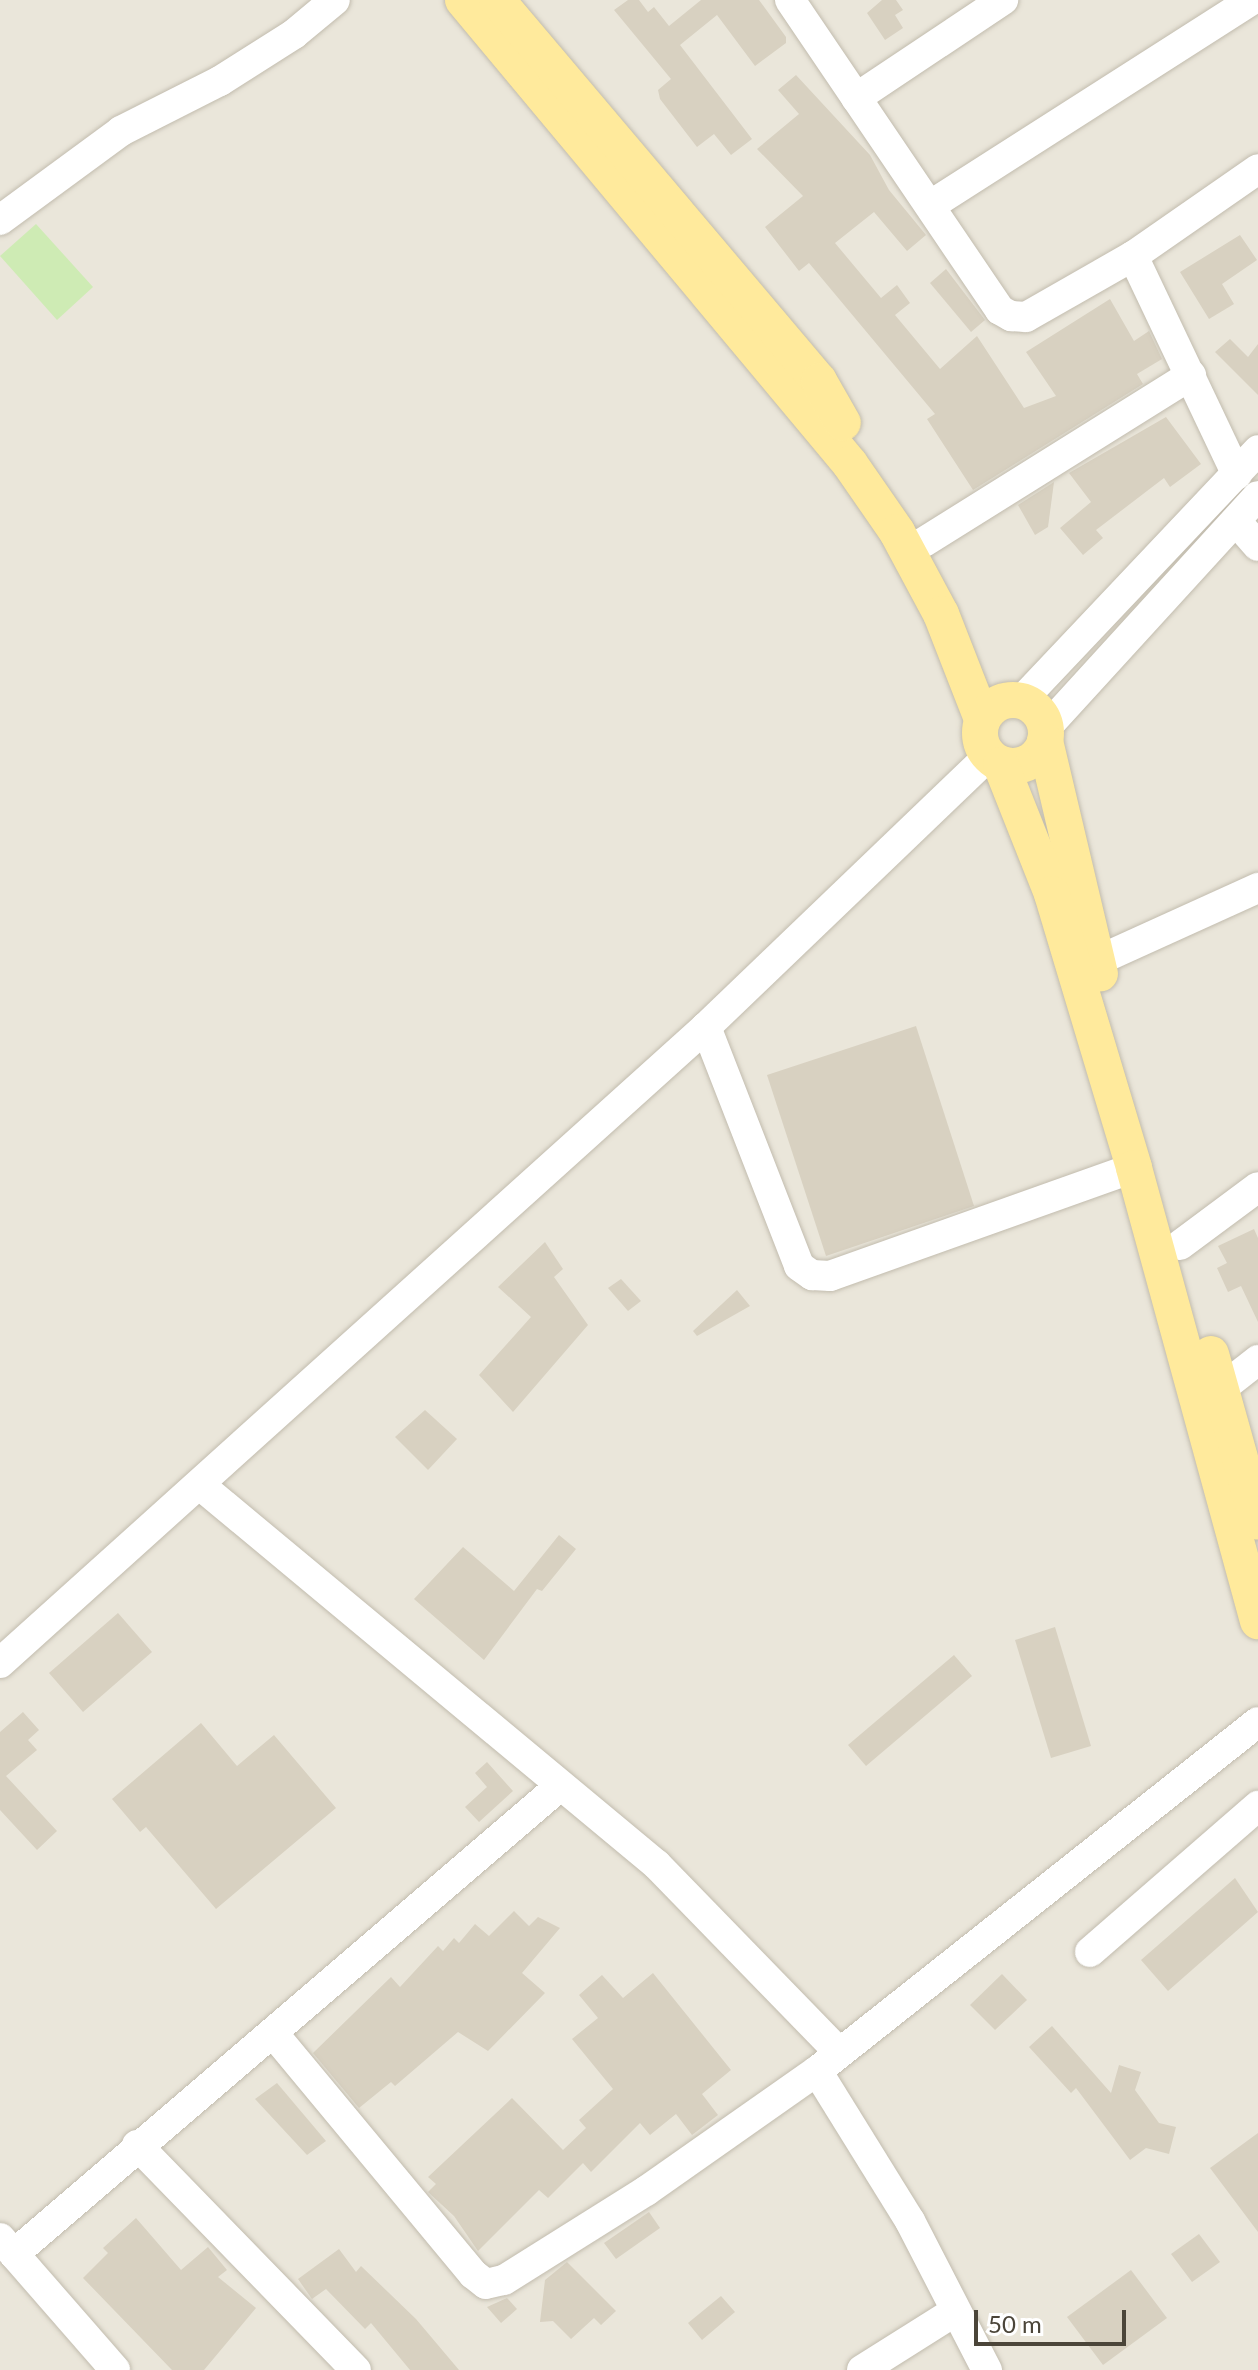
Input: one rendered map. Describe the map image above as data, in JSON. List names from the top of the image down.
{
  "scale_bar": "50 m"
}
